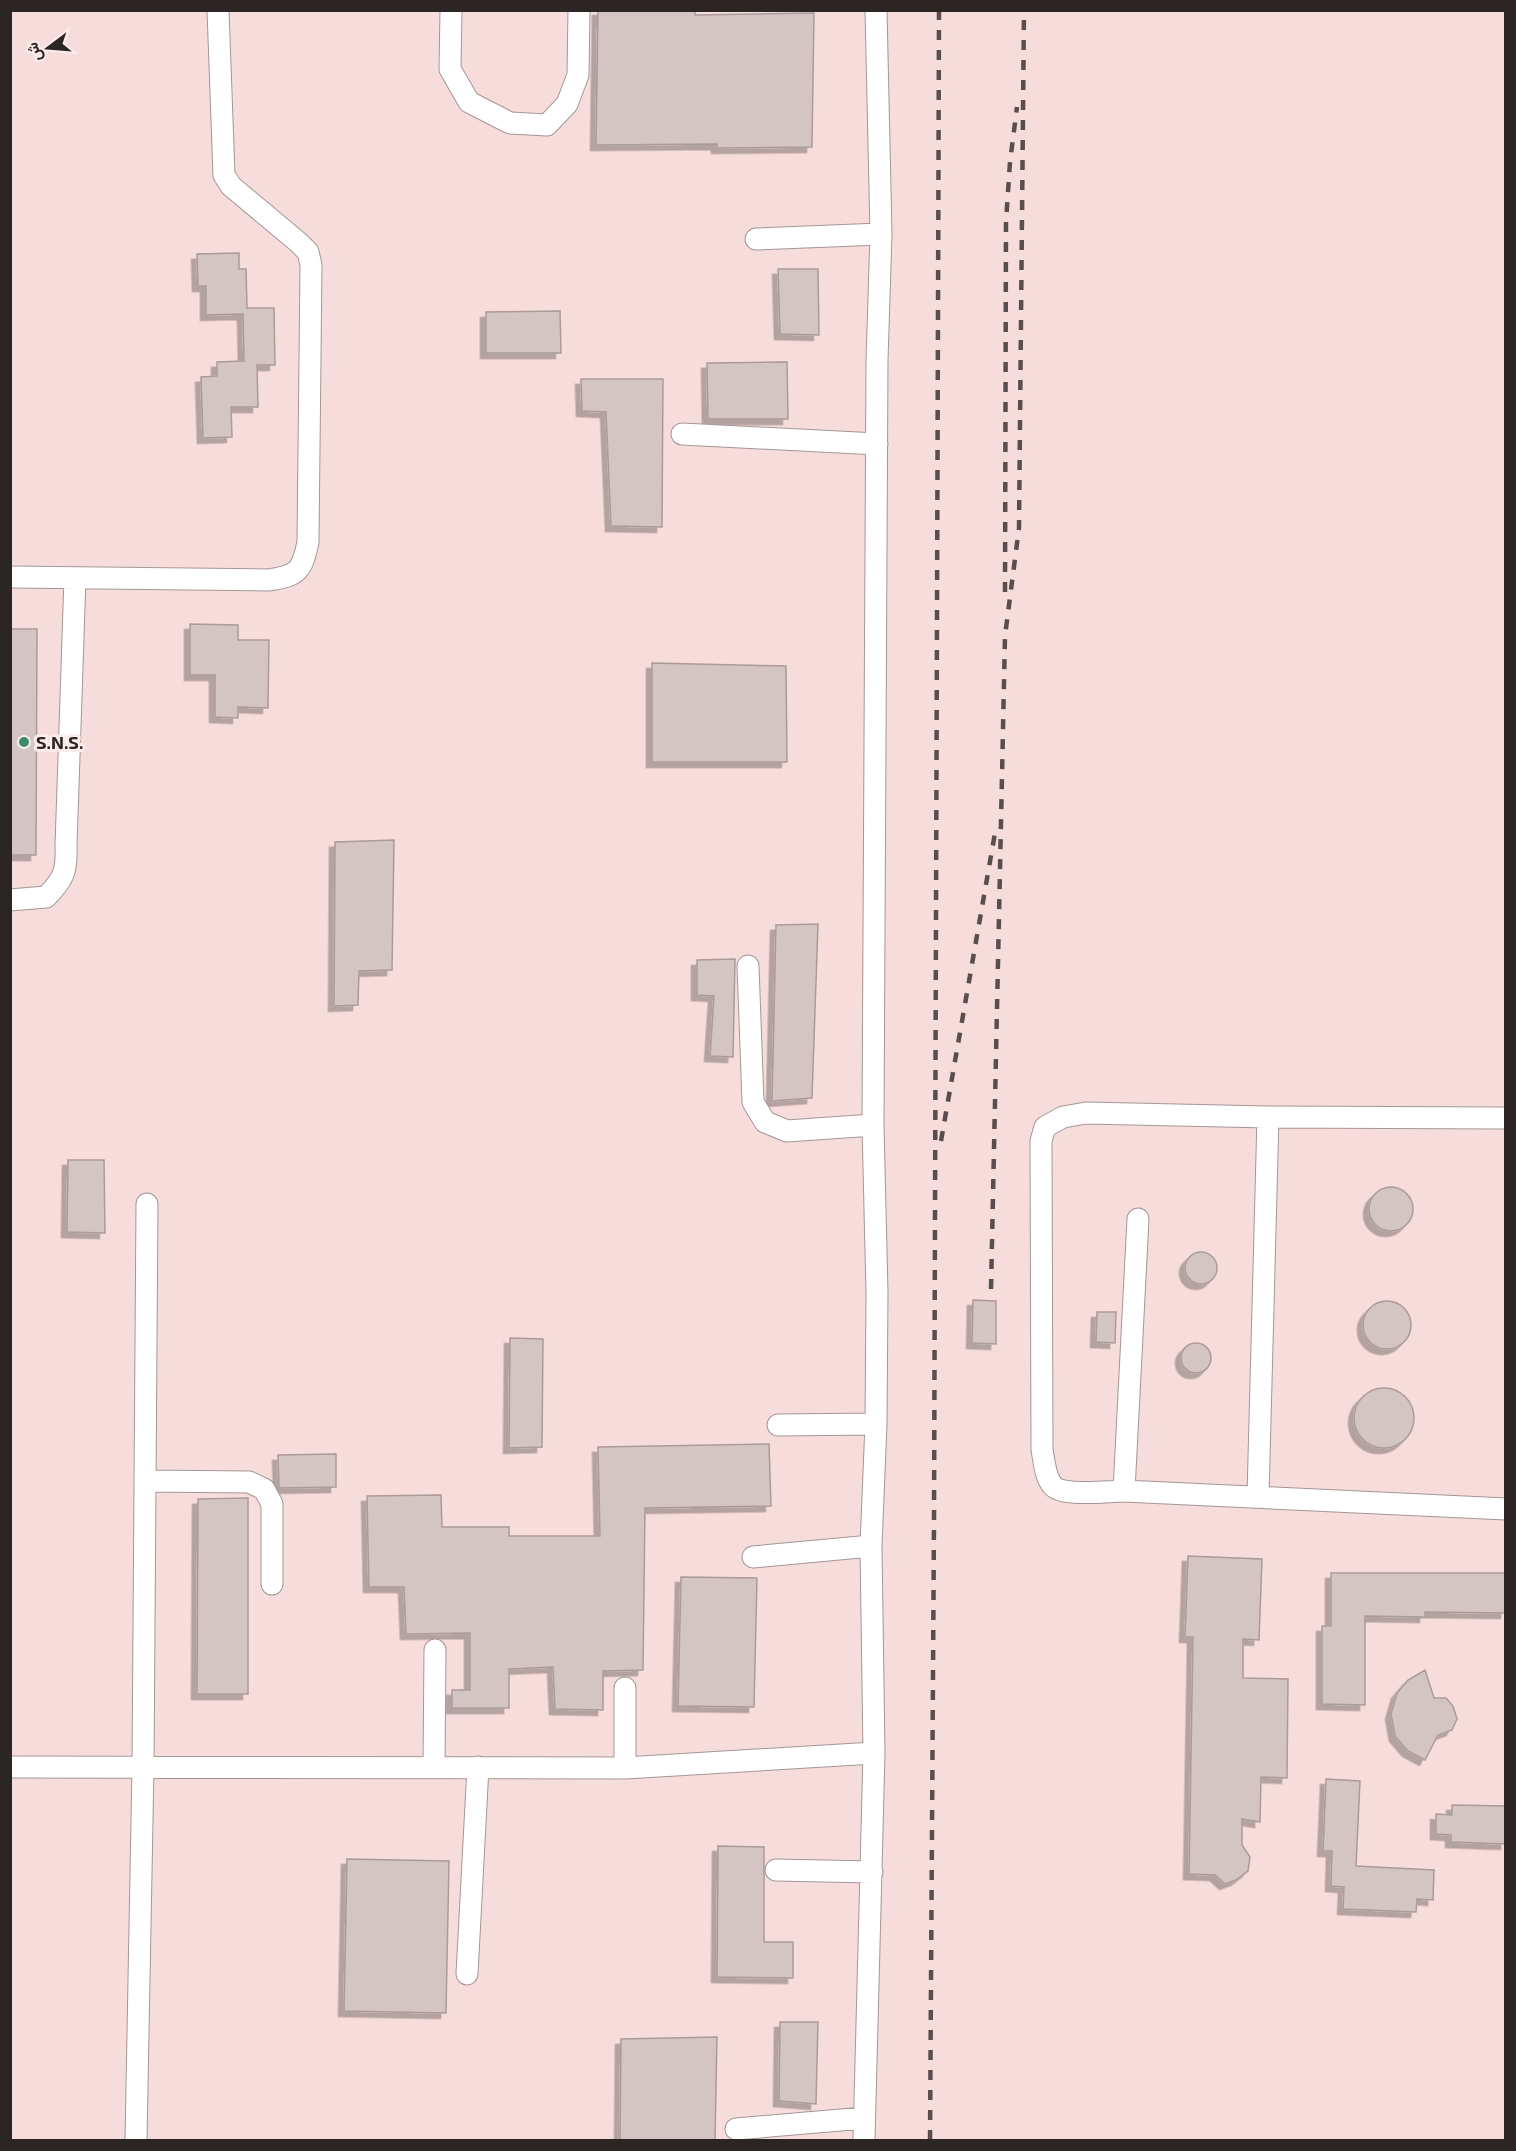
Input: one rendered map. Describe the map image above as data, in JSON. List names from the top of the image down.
{
  "places": ["S.N.S."],
  "north": "left"
}
